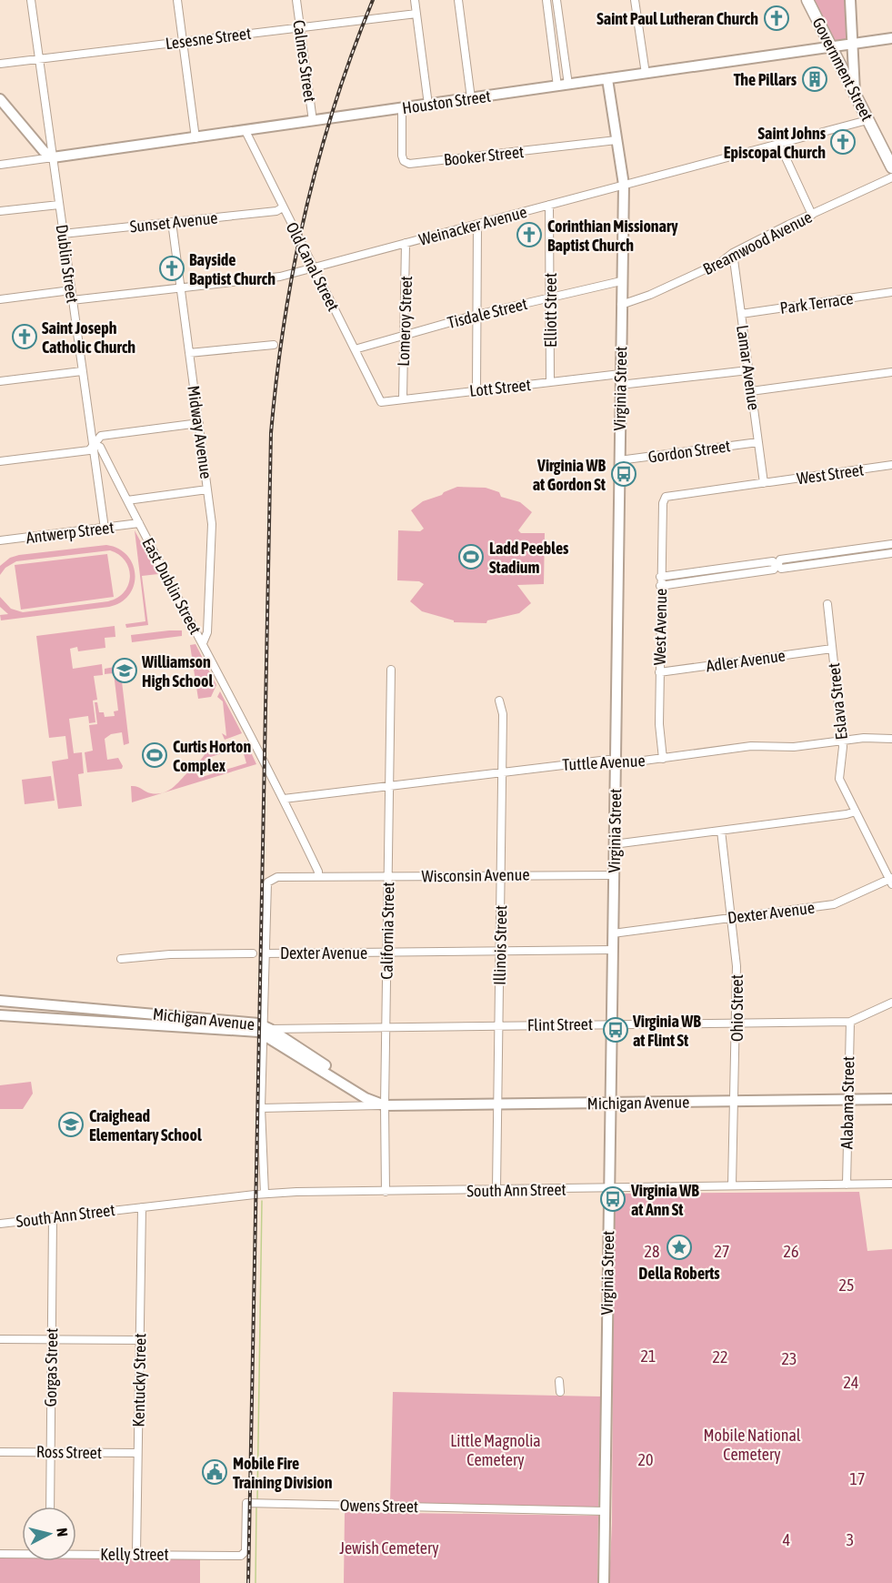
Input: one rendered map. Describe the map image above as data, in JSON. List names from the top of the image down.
{
  "streets": {
    "main road": ["Government Street"],
    "street": [
      "Lesesne Street",
      "Calmes Street",
      "Houston Street",
      "Booker Street",
      "Sunset Avenue",
      "Weinacker Avenue",
      "Breamwood Avenue",
      "Dublin Street",
      "Old Canal Street",
      "Park Terrace",
      "Elliott Street",
      "Tisdale Street",
      "Lomeroy Street",
      "Lamar Avenue",
      "Lott Street",
      "Virginia Street",
      "Midway Avenue",
      "Gordon Street",
      "West Street",
      "Antwerp Street",
      "East Dublin Street",
      "West Avenue",
      "Adler Avenue",
      "Eslava Street",
      "Tuttle Avenue",
      "Wisconsin Avenue",
      "Dexter Avenue",
      "California Street",
      "Illinois Street",
      "Ohio Street",
      "Michigan Avenue",
      "Flint Street",
      "Alabama Street",
      "South Ann Street",
      "Gorgas Street",
      "Kentucky Street",
      "Ross Street",
      "Owens Street",
      "Kelly Street"
    ]
  },
  "crossings": [
    ["Lesesne Street", "Calmes Street"],
    ["Lesesne Street", "Dublin Street"],
    ["Calmes Street", "Houston Street"],
    ["Government Street", "Houston Street"],
    ["Government Street", "Weinacker Avenue"],
    ["Houston Street", "Booker Street"],
    ["Houston Street", "Dublin Street"],
    ["Houston Street", "Old Canal Street"],
    ["Houston Street", "Virginia Street"],
    ["Booker Street", "Virginia Street"],
    ["Sunset Avenue", "Dublin Street"],
    ["Sunset Avenue", "Old Canal Street"],
    ["Sunset Avenue", "Midway Avenue"],
    ["Weinacker Avenue", "Dublin Street"],
    ["Weinacker Avenue", "Old Canal Street"],
    ["Weinacker Avenue", "Elliott Street"],
    ["Weinacker Avenue", "Lomeroy Street"],
    ["Weinacker Avenue", "Virginia Street"],
    ["Weinacker Avenue", "Midway Avenue"],
    ["Breamwood Avenue", "Lamar Avenue"],
    ["Breamwood Avenue", "Virginia Street"],
    ["Dublin Street", "Antwerp Street"],
    ["Dublin Street", "East Dublin Street"],
    ["Old Canal Street", "Tisdale Street"],
    ["Old Canal Street", "Lott Street"],
    ["Park Terrace", "Lamar Avenue"],
    ["Elliott Street", "Tisdale Street"],
    ["Elliott Street", "Lott Street"],
    ["Tisdale Street", "Lomeroy Street"],
    ["Tisdale Street", "Virginia Street"],
    ["Lomeroy Street", "Lott Street"],
    ["Lamar Avenue", "Gordon Street"],
    ["Lamar Avenue", "West Street"],
    ["Lott Street", "Virginia Street"],
    ["Virginia Street", "Gordon Street"],
    ["Virginia Street", "Tuttle Avenue"],
    ["Virginia Street", "Wisconsin Avenue"],
    ["Virginia Street", "Dexter Avenue"],
    ["Virginia Street", "Michigan Avenue"],
    ["Virginia Street", "Flint Street"],
    ["Virginia Street", "South Ann Street"],
    ["Virginia Street", "Owens Street"],
    ["Midway Avenue", "Antwerp Street"],
    ["Midway Avenue", "East Dublin Street"],
    ["West Street", "West Avenue"],
    ["Antwerp Street", "East Dublin Street"],
    ["East Dublin Street", "Tuttle Avenue"],
    ["East Dublin Street", "Wisconsin Avenue"],
    ["West Avenue", "Adler Avenue"],
    ["West Avenue", "Tuttle Avenue"],
    ["Adler Avenue", "Eslava Street"],
    ["Eslava Street", "Tuttle Avenue"],
    ["Eslava Street", "Dexter Avenue"],
    ["Tuttle Avenue", "California Street"],
    ["Tuttle Avenue", "Illinois Street"],
    ["Wisconsin Avenue", "Dexter Avenue"],
    ["Wisconsin Avenue", "California Street"],
    ["Wisconsin Avenue", "Illinois Street"],
    ["Dexter Avenue", "California Street"],
    ["Dexter Avenue", "Illinois Street"],
    ["Dexter Avenue", "Ohio Street"],
    ["California Street", "Michigan Avenue"],
    ["California Street", "Flint Street"],
    ["California Street", "South Ann Street"],
    ["Illinois Street", "Michigan Avenue"],
    ["Illinois Street", "Flint Street"],
    ["Illinois Street", "South Ann Street"],
    ["Ohio Street", "Michigan Avenue"],
    ["Ohio Street", "Flint Street"],
    ["Ohio Street", "South Ann Street"],
    ["Michigan Avenue", "Flint Street"],
    ["Michigan Avenue", "Alabama Street"],
    ["Flint Street", "Alabama Street"],
    ["Alabama Street", "South Ann Street"],
    ["South Ann Street", "Gorgas Street"],
    ["South Ann Street", "Kentucky Street"],
    ["Gorgas Street", "Ross Street"],
    ["Kentucky Street", "Ross Street"],
    ["Kentucky Street", "Kelly Street"],
    ["Owens Street", "Kelly Street"]
  ],
  "parks": [
    "28",
    "27",
    "26",
    "25",
    "21",
    "22",
    "23",
    "24",
    "Mobile National Cemetery",
    "Little Magnolia Cemetery",
    "20",
    "17",
    "4",
    "3",
    "Jewish Cemetery"
  ],
  "places": {
    "church": [
      "Saint Paul Lutheran Church",
      "Saint Johns Episcopal Church",
      "Corinthian Missionary Baptist Church",
      "Bayside Baptist Church",
      "Saint Joseph Catholic Church"
    ],
    "building": ["The Pillars"],
    "bus stop": ["Virginia WB at Gordon St", "Virginia WB at Flint St", "Virginia WB at Ann St"],
    "sports": ["Ladd Peebles Stadium", "Curtis Horton Complex"],
    "school or university": ["Williamson High School", "Craighead Elementary School"],
    "place": ["Della Roberts"],
    "public building": ["Mobile Fire Training Division"]
  },
  "north": "right"
}
